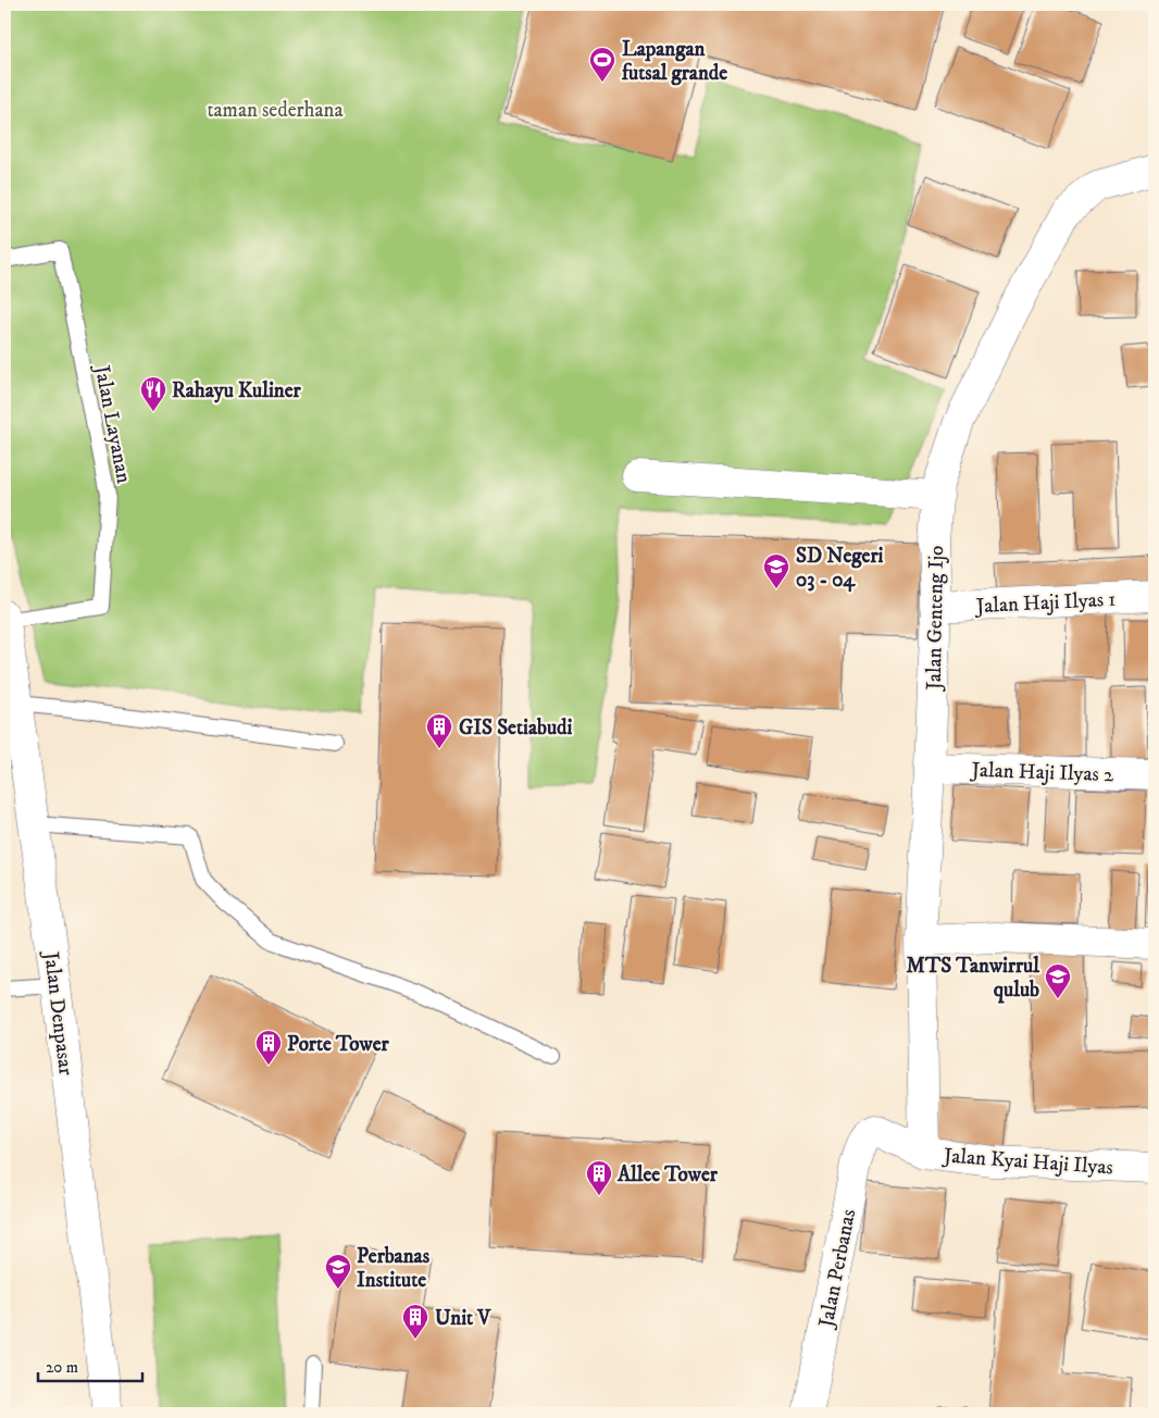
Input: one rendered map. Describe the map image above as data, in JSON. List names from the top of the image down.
{
  "streets": {
    "street": [
      "Jalan Haji Ilyas 1",
      "Jalan Genteng Ijo",
      "Jalan Haji Ilyas 2",
      "Jalan Denpasar",
      "Jalan Kyai Haji Ilyas",
      "Jalan Perbanas"
    ],
    "lane": ["Jalan Layanan"]
  },
  "crossings": [
    ["Jalan Layanan", "Jalan Denpasar"],
    ["Jalan Haji Ilyas 1", "Jalan Genteng Ijo"],
    ["Jalan Genteng Ijo", "Jalan Haji Ilyas 2"],
    ["Jalan Genteng Ijo", "Jalan Kyai Haji Ilyas"],
    ["Jalan Kyai Haji Ilyas", "Jalan Perbanas"]
  ],
  "parks": ["taman sederhana"],
  "places": {
    "sports": ["Lapangan futsal grande"],
    "restaurant": ["Rahayu Kuliner"],
    "school or university": ["SD Negeri 03 - 04", "MTS Tanwirrul qulub", "Perbanas Institute"],
    "building": [
      "GIS Setiabudi",
      "Porte Tower",
      "Allee Tower",
      "Unit V"
    ]
  },
  "scale_bar": "20 m"
}
